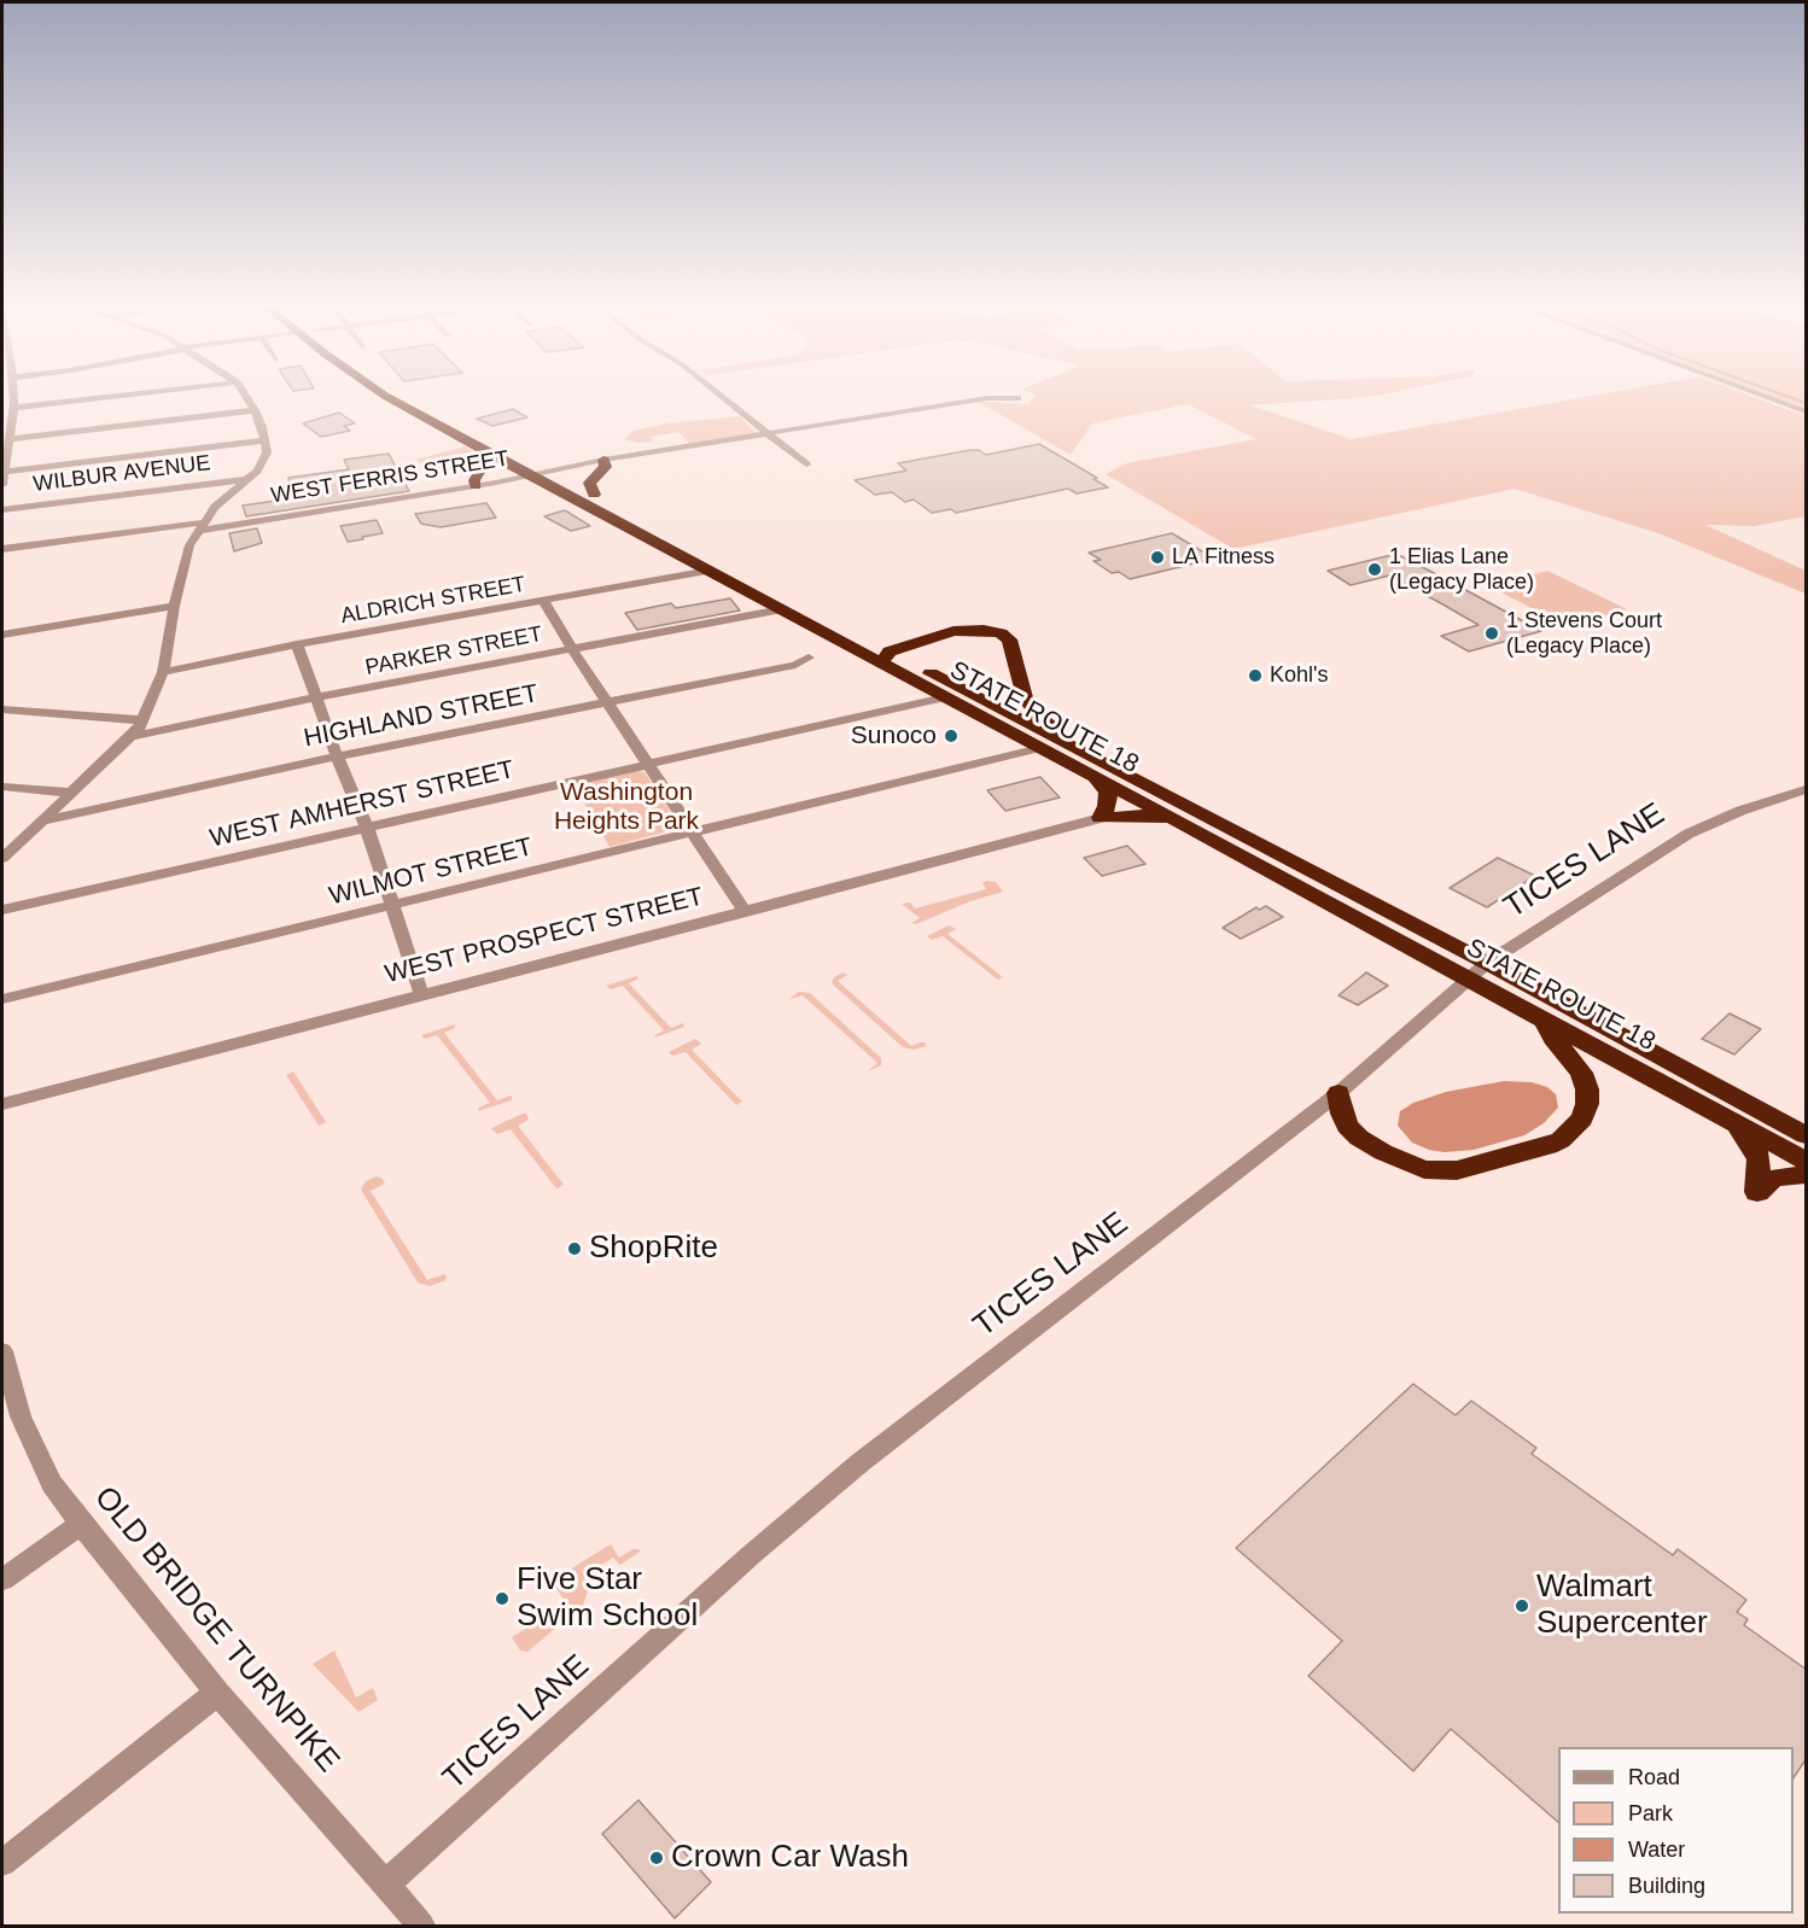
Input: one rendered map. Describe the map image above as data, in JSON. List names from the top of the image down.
{
  "streets": {
    "highway": ["STATE ROUTE 18"],
    "street": [
      "WILBUR AVENUE",
      "WEST FERRIS STREET",
      "ALDRICH STREET",
      "PARKER STREET",
      "HIGHLAND STREET",
      "WEST AMHERST STREET",
      "TICES LANE",
      "WILMOT STREET",
      "WEST PROSPECT STREET",
      "OLD BRIDGE TURNPIKE"
    ]
  },
  "crossings": [
    ["WEST FERRIS STREET", "STATE ROUTE 18"],
    ["ALDRICH STREET", "STATE ROUTE 18"],
    ["PARKER STREET", "STATE ROUTE 18"],
    ["STATE ROUTE 18", "WEST AMHERST STREET"],
    ["STATE ROUTE 18", "TICES LANE"],
    ["STATE ROUTE 18", "WILMOT STREET"],
    ["TICES LANE", "OLD BRIDGE TURNPIKE"]
  ],
  "parks": ["Washington Heights Park"],
  "places": [
    "LA Fitness",
    "1 Elias Lane (Legacy Place)",
    "1 Stevens Court (Legacy Place)",
    "Kohl's",
    "Sunoco",
    "ShopRite",
    "Five Star Swim School",
    "Walmart Supercenter",
    "Crown Car Wash"
  ],
  "legend": [
    "Road",
    "Park",
    "Water",
    "Building"
  ]
}
